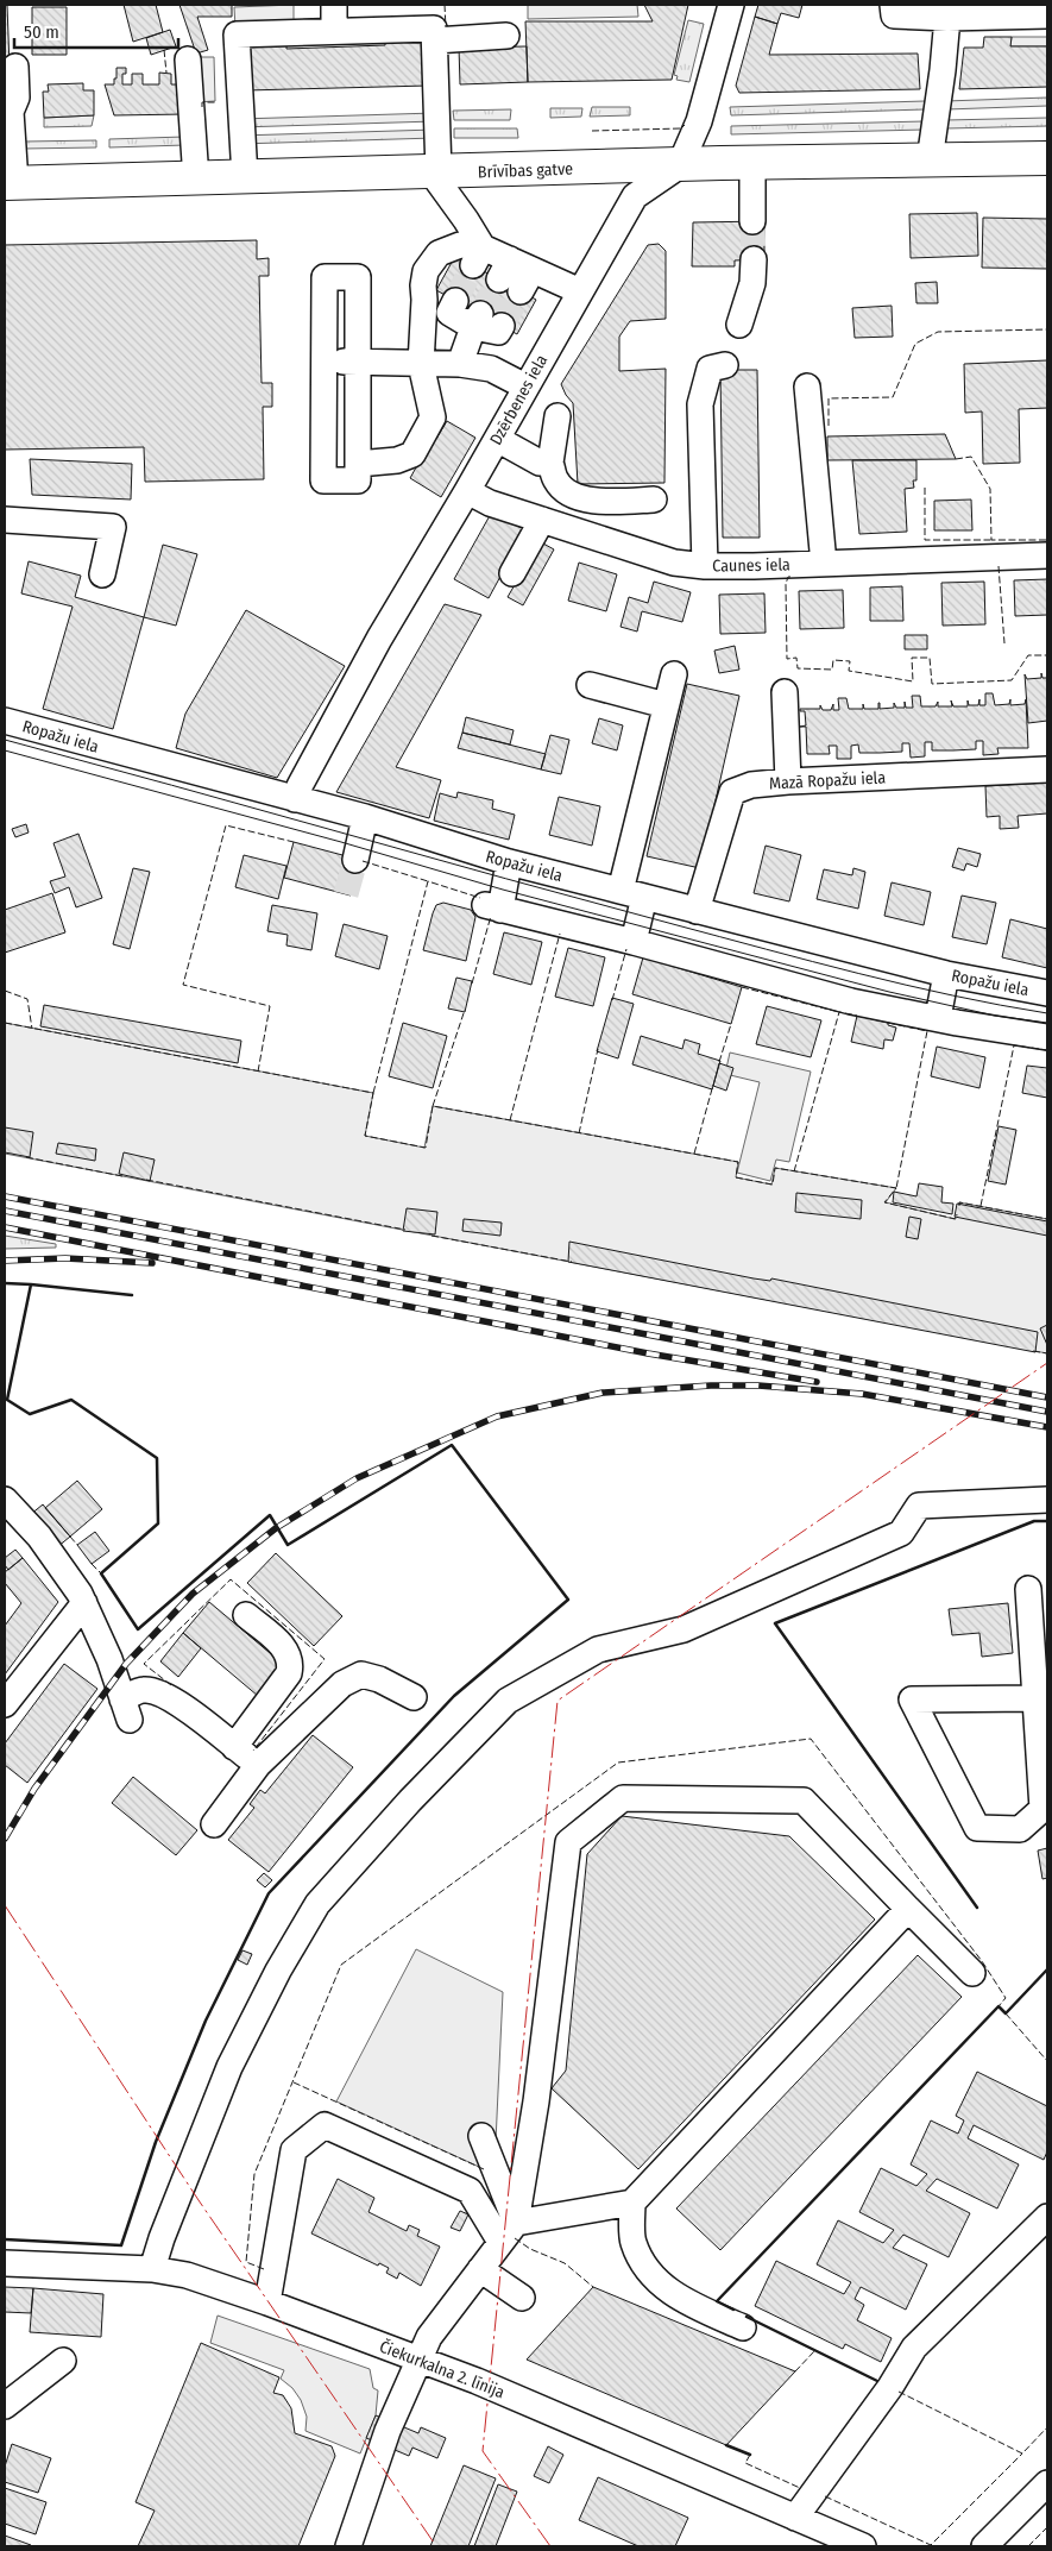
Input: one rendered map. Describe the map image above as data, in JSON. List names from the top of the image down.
{
  "streets": {
    "highway": ["Brīvības gatve"],
    "street": [
      "Dzērbenes iela",
      "Caunes iela",
      "Ropažu iela",
      "Mazā Ropažu iela",
      "Čiekurkalna 2. līnija"
    ]
  },
  "crossings": [
    ["Brīvības gatve", "Dzērbenes iela"],
    ["Dzērbenes iela", "Caunes iela"],
    ["Dzērbenes iela", "Ropažu iela"],
    ["Ropažu iela", "Mazā Ropažu iela"]
  ],
  "scale_bar": "50 m"
}
